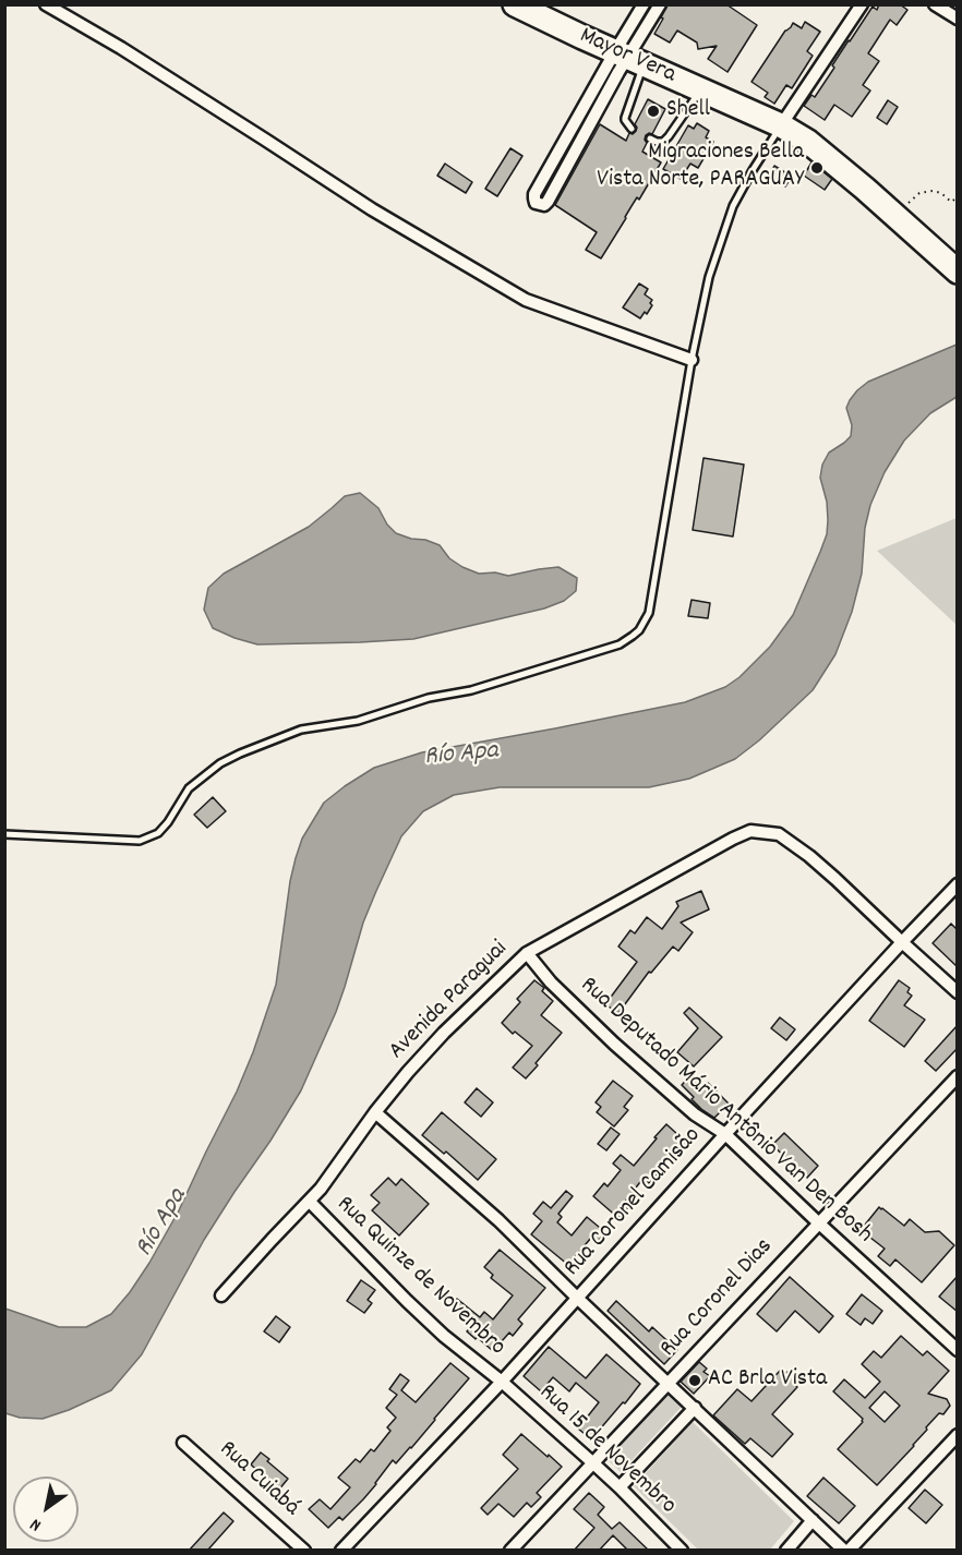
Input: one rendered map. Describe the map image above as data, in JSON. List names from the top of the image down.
{
  "streets": {
    "highway": ["Mayor Vera"],
    "street": [
      "Avenida Paraguai",
      "Rua Deputado Mário Antônio Van Den Bosh",
      "Rua Coronel Camisão",
      "Rua Quinze de Novembro",
      "Rua Coronel Dias",
      "Rua 15 de Novembro",
      "Rua Cuiabá"
    ]
  },
  "crossings": [
    ["Avenida Paraguai", "Rua Deputado Mário Antônio Van Den Bosh"],
    ["Avenida Paraguai", "Rua Coronel Camisão"],
    ["Avenida Paraguai", "Rua Quinze de Novembro"],
    ["Rua Deputado Mário Antônio Van Den Bosh", "Rua Coronel Camisão"],
    ["Rua Deputado Mário Antônio Van Den Bosh", "Rua Coronel Dias"],
    ["Rua Coronel Camisão", "Rua Quinze de Novembro"],
    ["Rua Coronel Camisão", "Rua 15 de Novembro"],
    ["Rua Quinze de Novembro", "Rua 15 de Novembro"],
    ["Rua Coronel Dias", "Rua 15 de Novembro"]
  ],
  "water": ["Río Apa"],
  "places": ["Shell", "Migraciones Bella Vista Norte, PARAGUAY", "AC Brla Vista"],
  "north": "bottom left"
}
